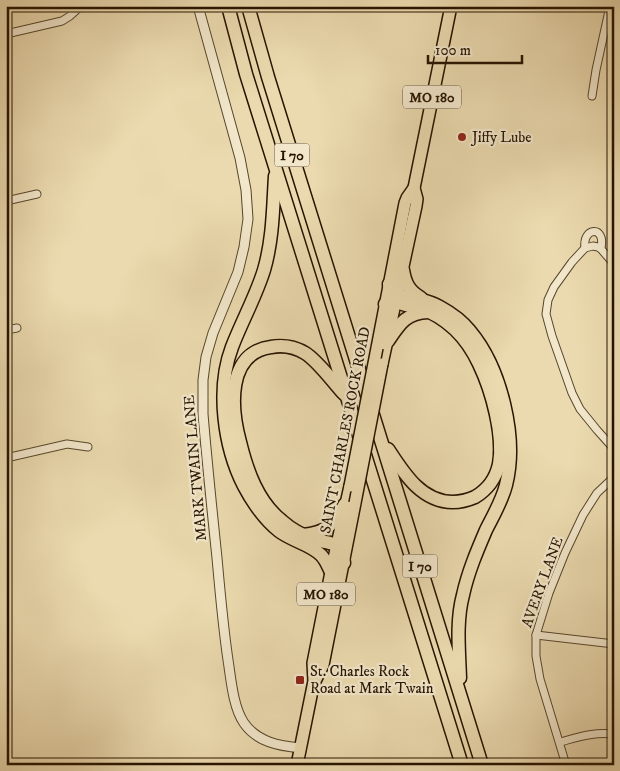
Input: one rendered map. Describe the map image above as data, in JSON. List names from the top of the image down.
{
  "streets": {
    "highway": ["I 70"],
    "main road": ["MO 180", "SAINT CHARLES ROCK ROAD"],
    "street": ["MARK TWAIN LANE", "AVERY LANE"]
  },
  "crossings": [
    ["SAINT CHARLES ROCK ROAD", "MARK TWAIN LANE"]
  ],
  "places": {
    "other": ["Jiffy Lube"],
    "transit": ["St. Charles Rock Road at Mark Twain"]
  },
  "scale_bar": "100 m"
}
